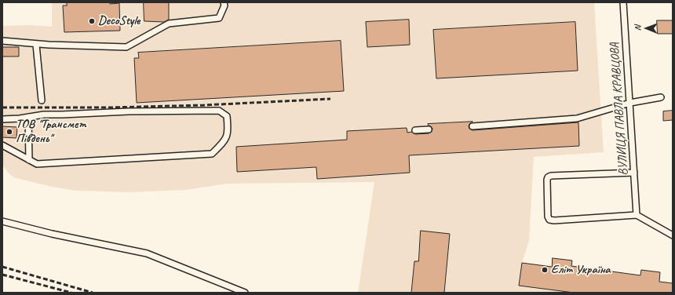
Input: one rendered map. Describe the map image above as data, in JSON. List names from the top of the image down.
{
  "streets": {
    "lane": ["ВУЛИЦЯ ПАВЛА КРАВЦОВА"]
  },
  "places": ["DecoStyle", "ТОВ \"Трансмет Південь\"", "Еліт Україна"],
  "north": "left"
}
